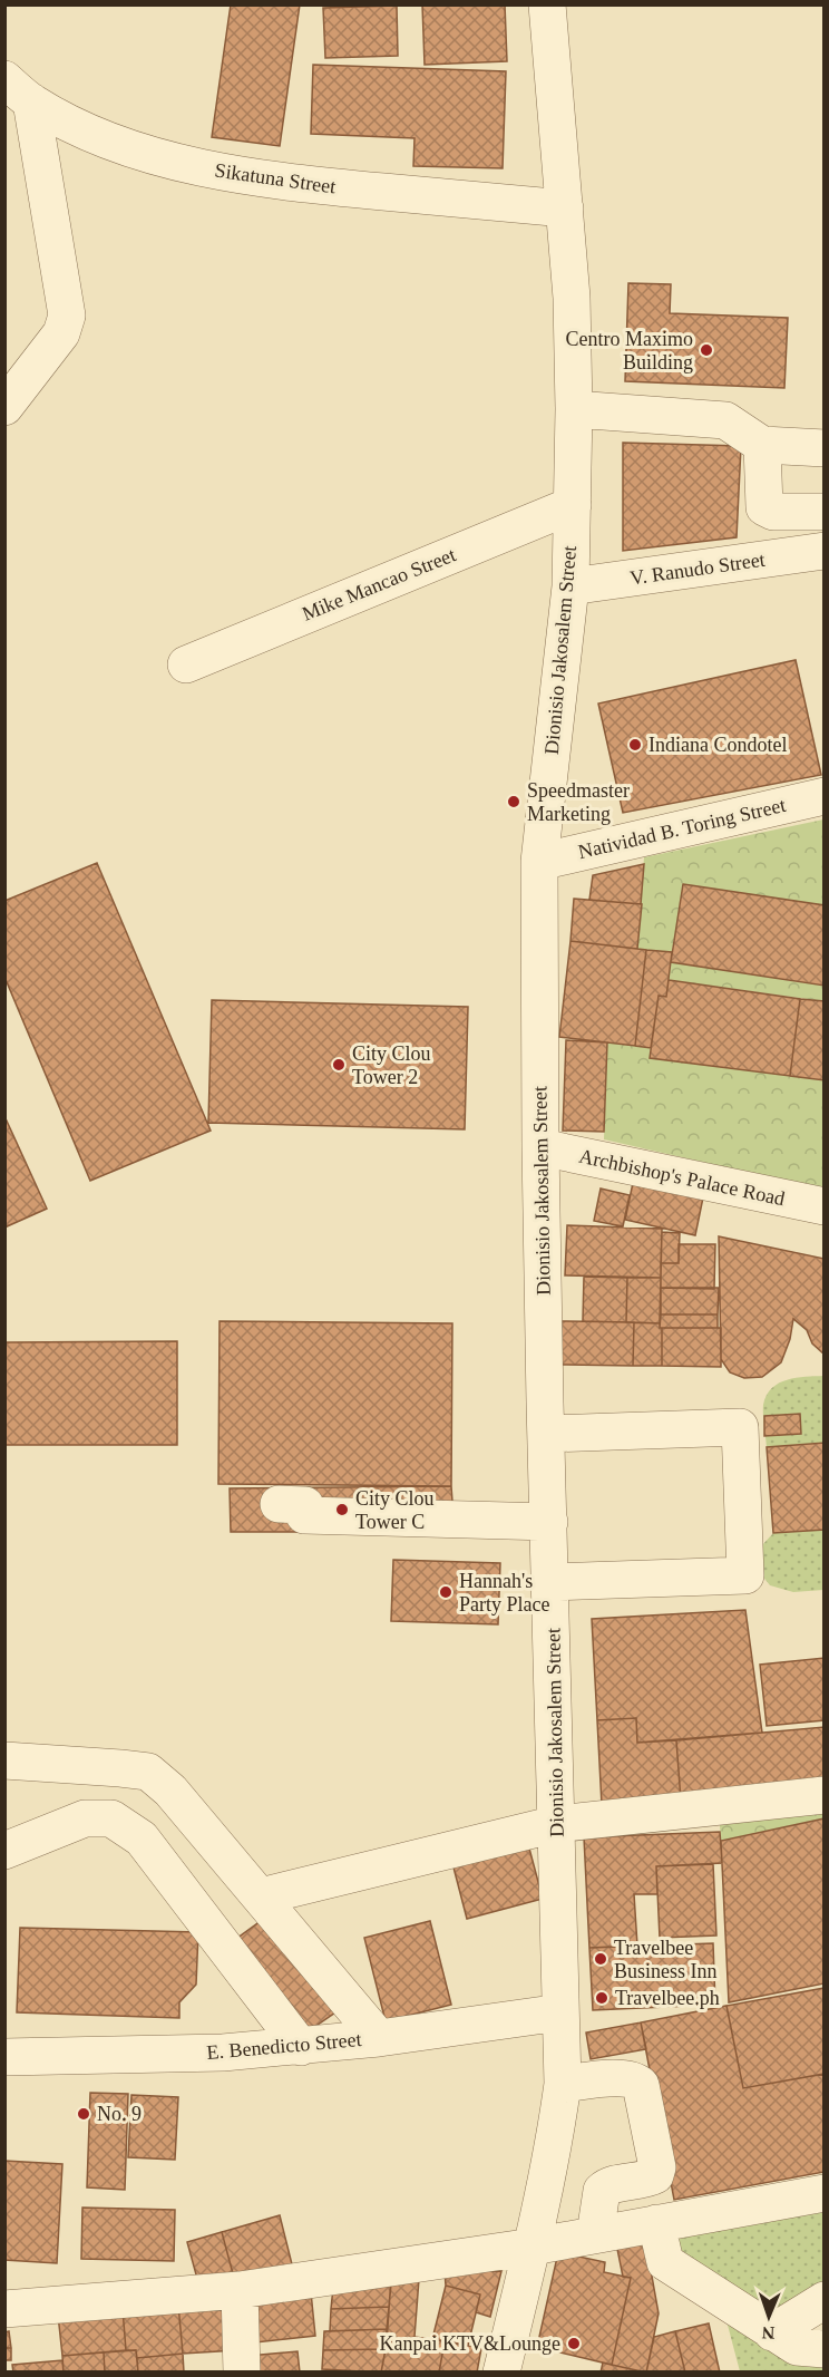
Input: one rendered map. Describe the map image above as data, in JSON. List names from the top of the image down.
{
  "streets": {
    "street": [
      "Sikatuna Street",
      "V. Ranudo Street",
      "Mike Mancao Street",
      "Dionisio Jakosalem Street",
      "Natividad B. Toring Street",
      "Archbishop's Palace Road",
      "E. Benedicto Street"
    ]
  },
  "crossings": [
    ["Sikatuna Street", "Dionisio Jakosalem Street"],
    ["V. Ranudo Street", "Dionisio Jakosalem Street"],
    ["Mike Mancao Street", "Dionisio Jakosalem Street"],
    ["Dionisio Jakosalem Street", "Natividad B. Toring Street"],
    ["Dionisio Jakosalem Street", "Archbishop's Palace Road"],
    ["Dionisio Jakosalem Street", "E. Benedicto Street"]
  ],
  "places": [
    "Centro Maximo Building",
    "Indiana Condotel",
    "Speedmaster Marketing",
    "City Clou Tower 2",
    "City Clou Tower C",
    "Hannah's Party Place",
    "Travelbee Business Inn",
    "Travelbee.ph",
    "No. 9",
    "Kanpai KTV&Lounge"
  ],
  "north": "bottom"
}
